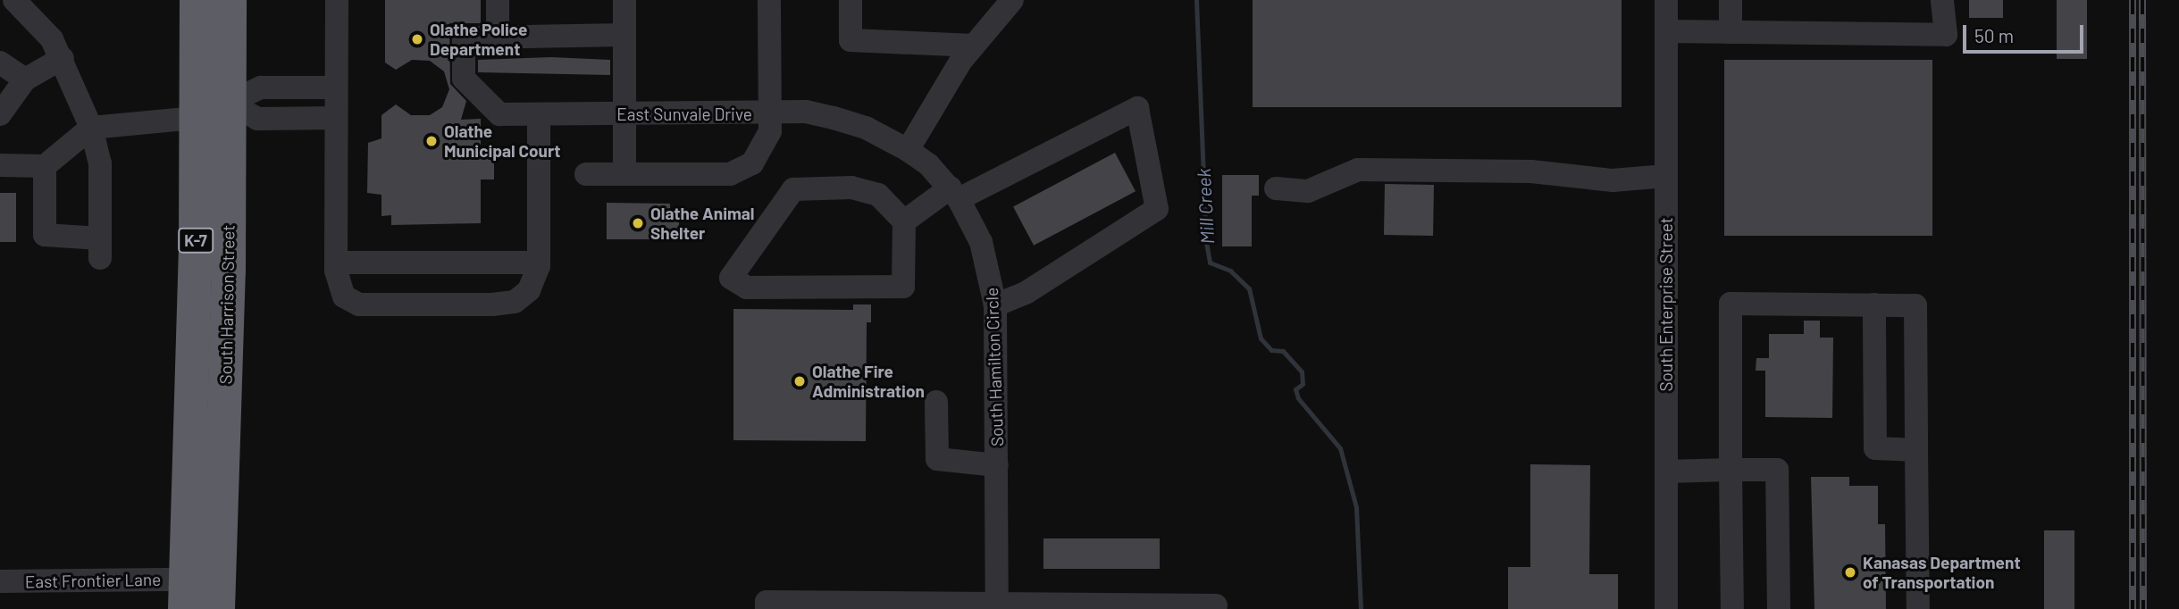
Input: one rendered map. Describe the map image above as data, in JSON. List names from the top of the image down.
{
  "streets": {
    "highway": ["K-7", "South Harrison Street"],
    "street": [
      "East Sunvale Drive",
      "South Enterprise Street",
      "South Hamilton Circle",
      "East Frontier Lane"
    ]
  },
  "crossings": [
    ["East Sunvale Drive", "South Hamilton Circle"],
    ["South Harrison Street", "East Frontier Lane"]
  ],
  "water": ["Mill Creek"],
  "places": [
    "Olathe Police Department",
    "Olathe Municipal Court",
    "Olathe Animal Shelter",
    "Olathe Fire Administration",
    "Kanasas Department of Transportation"
  ],
  "scale_bar": "50 m"
}
